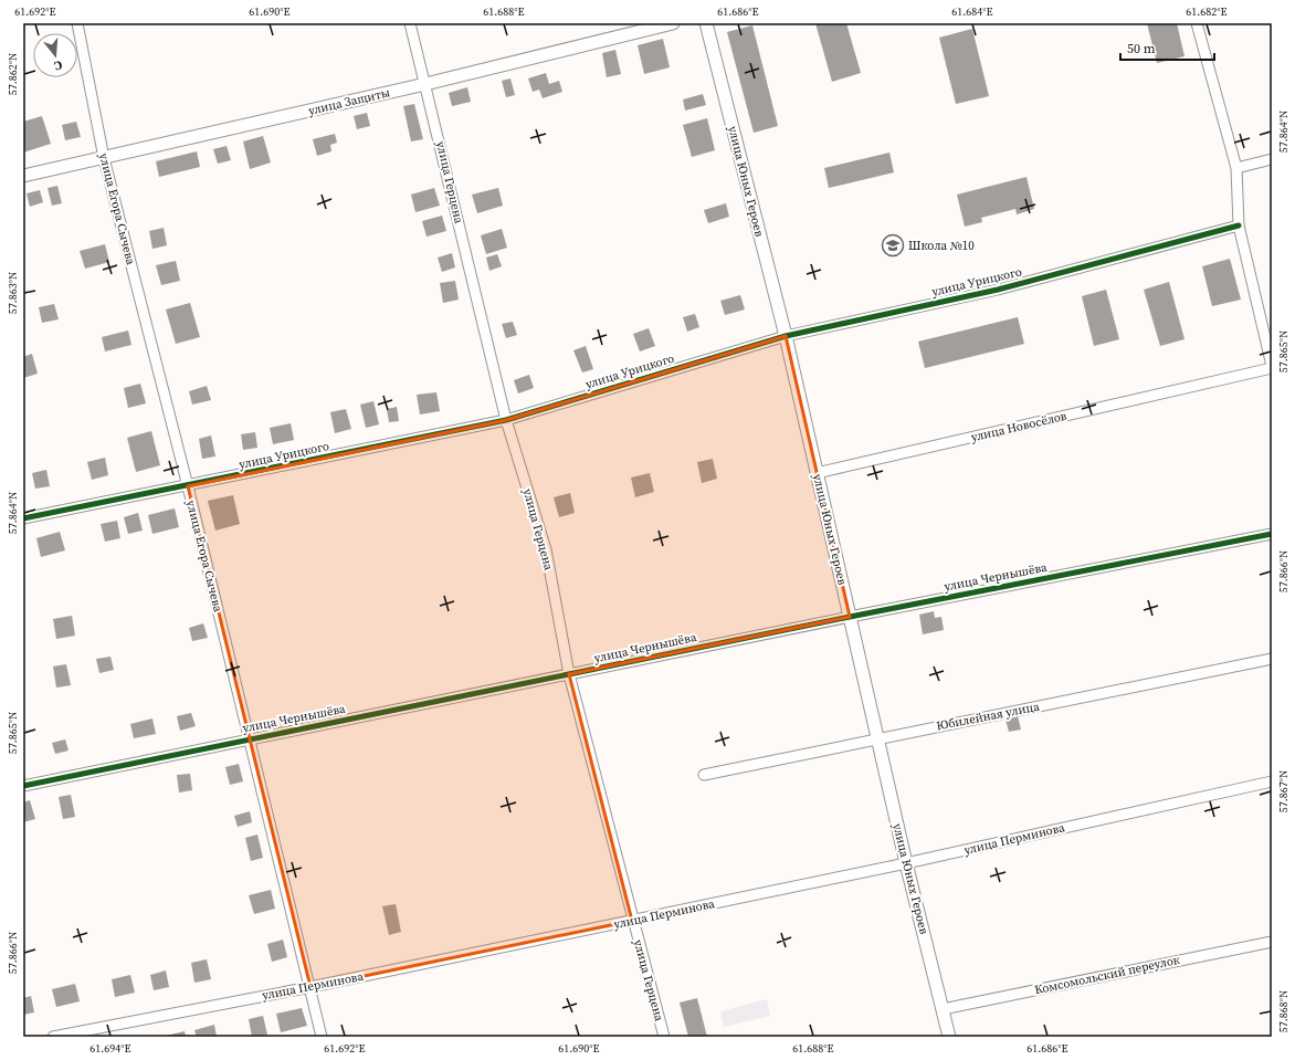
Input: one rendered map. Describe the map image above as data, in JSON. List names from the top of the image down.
{
  "streets": {
    "street": [
      "улица Защиты",
      "улица Юных Героев",
      "улица Герцена",
      "улица Егора Сычева",
      "улица Урицкого",
      "улица Новосёлов",
      "улица Чернышёва",
      "Юбилейная улица",
      "улица Перминова",
      "Комсомольский переулок"
    ]
  },
  "crossings": [
    ["улица Защиты", "улица Герцена"],
    ["улица Защиты", "улица Егора Сычева"],
    ["улица Юных Героев", "улица Урицкого"],
    ["улица Юных Героев", "улица Новосёлов"],
    ["улица Юных Героев", "улица Чернышёва"],
    ["улица Юных Героев", "Юбилейная улица"],
    ["улица Юных Героев", "улица Перминова"],
    ["улица Юных Героев", "Комсомольский переулок"],
    ["улица Герцена", "улица Урицкого"],
    ["улица Герцена", "улица Чернышёва"],
    ["улица Герцена", "улица Перминова"],
    ["улица Егора Сычева", "улица Урицкого"],
    ["улица Егора Сычева", "улица Чернышёва"],
    ["улица Егора Сычева", "улица Перминова"]
  ],
  "places": {
    "school or university": ["Школа №10"]
  },
  "scale_bar": "50 m",
  "north": "bottom",
  "coordinates": [
    "61.692°E",
    "61.690°E",
    "61.688°E",
    "61.686°E",
    "61.684°E",
    "61.682°E",
    "57.862°N",
    "57.864°N",
    "57.863°N",
    "57.865°N",
    "57.866°N",
    "57.867°N",
    "57.868°N",
    "61.694°E"
  ]
}
